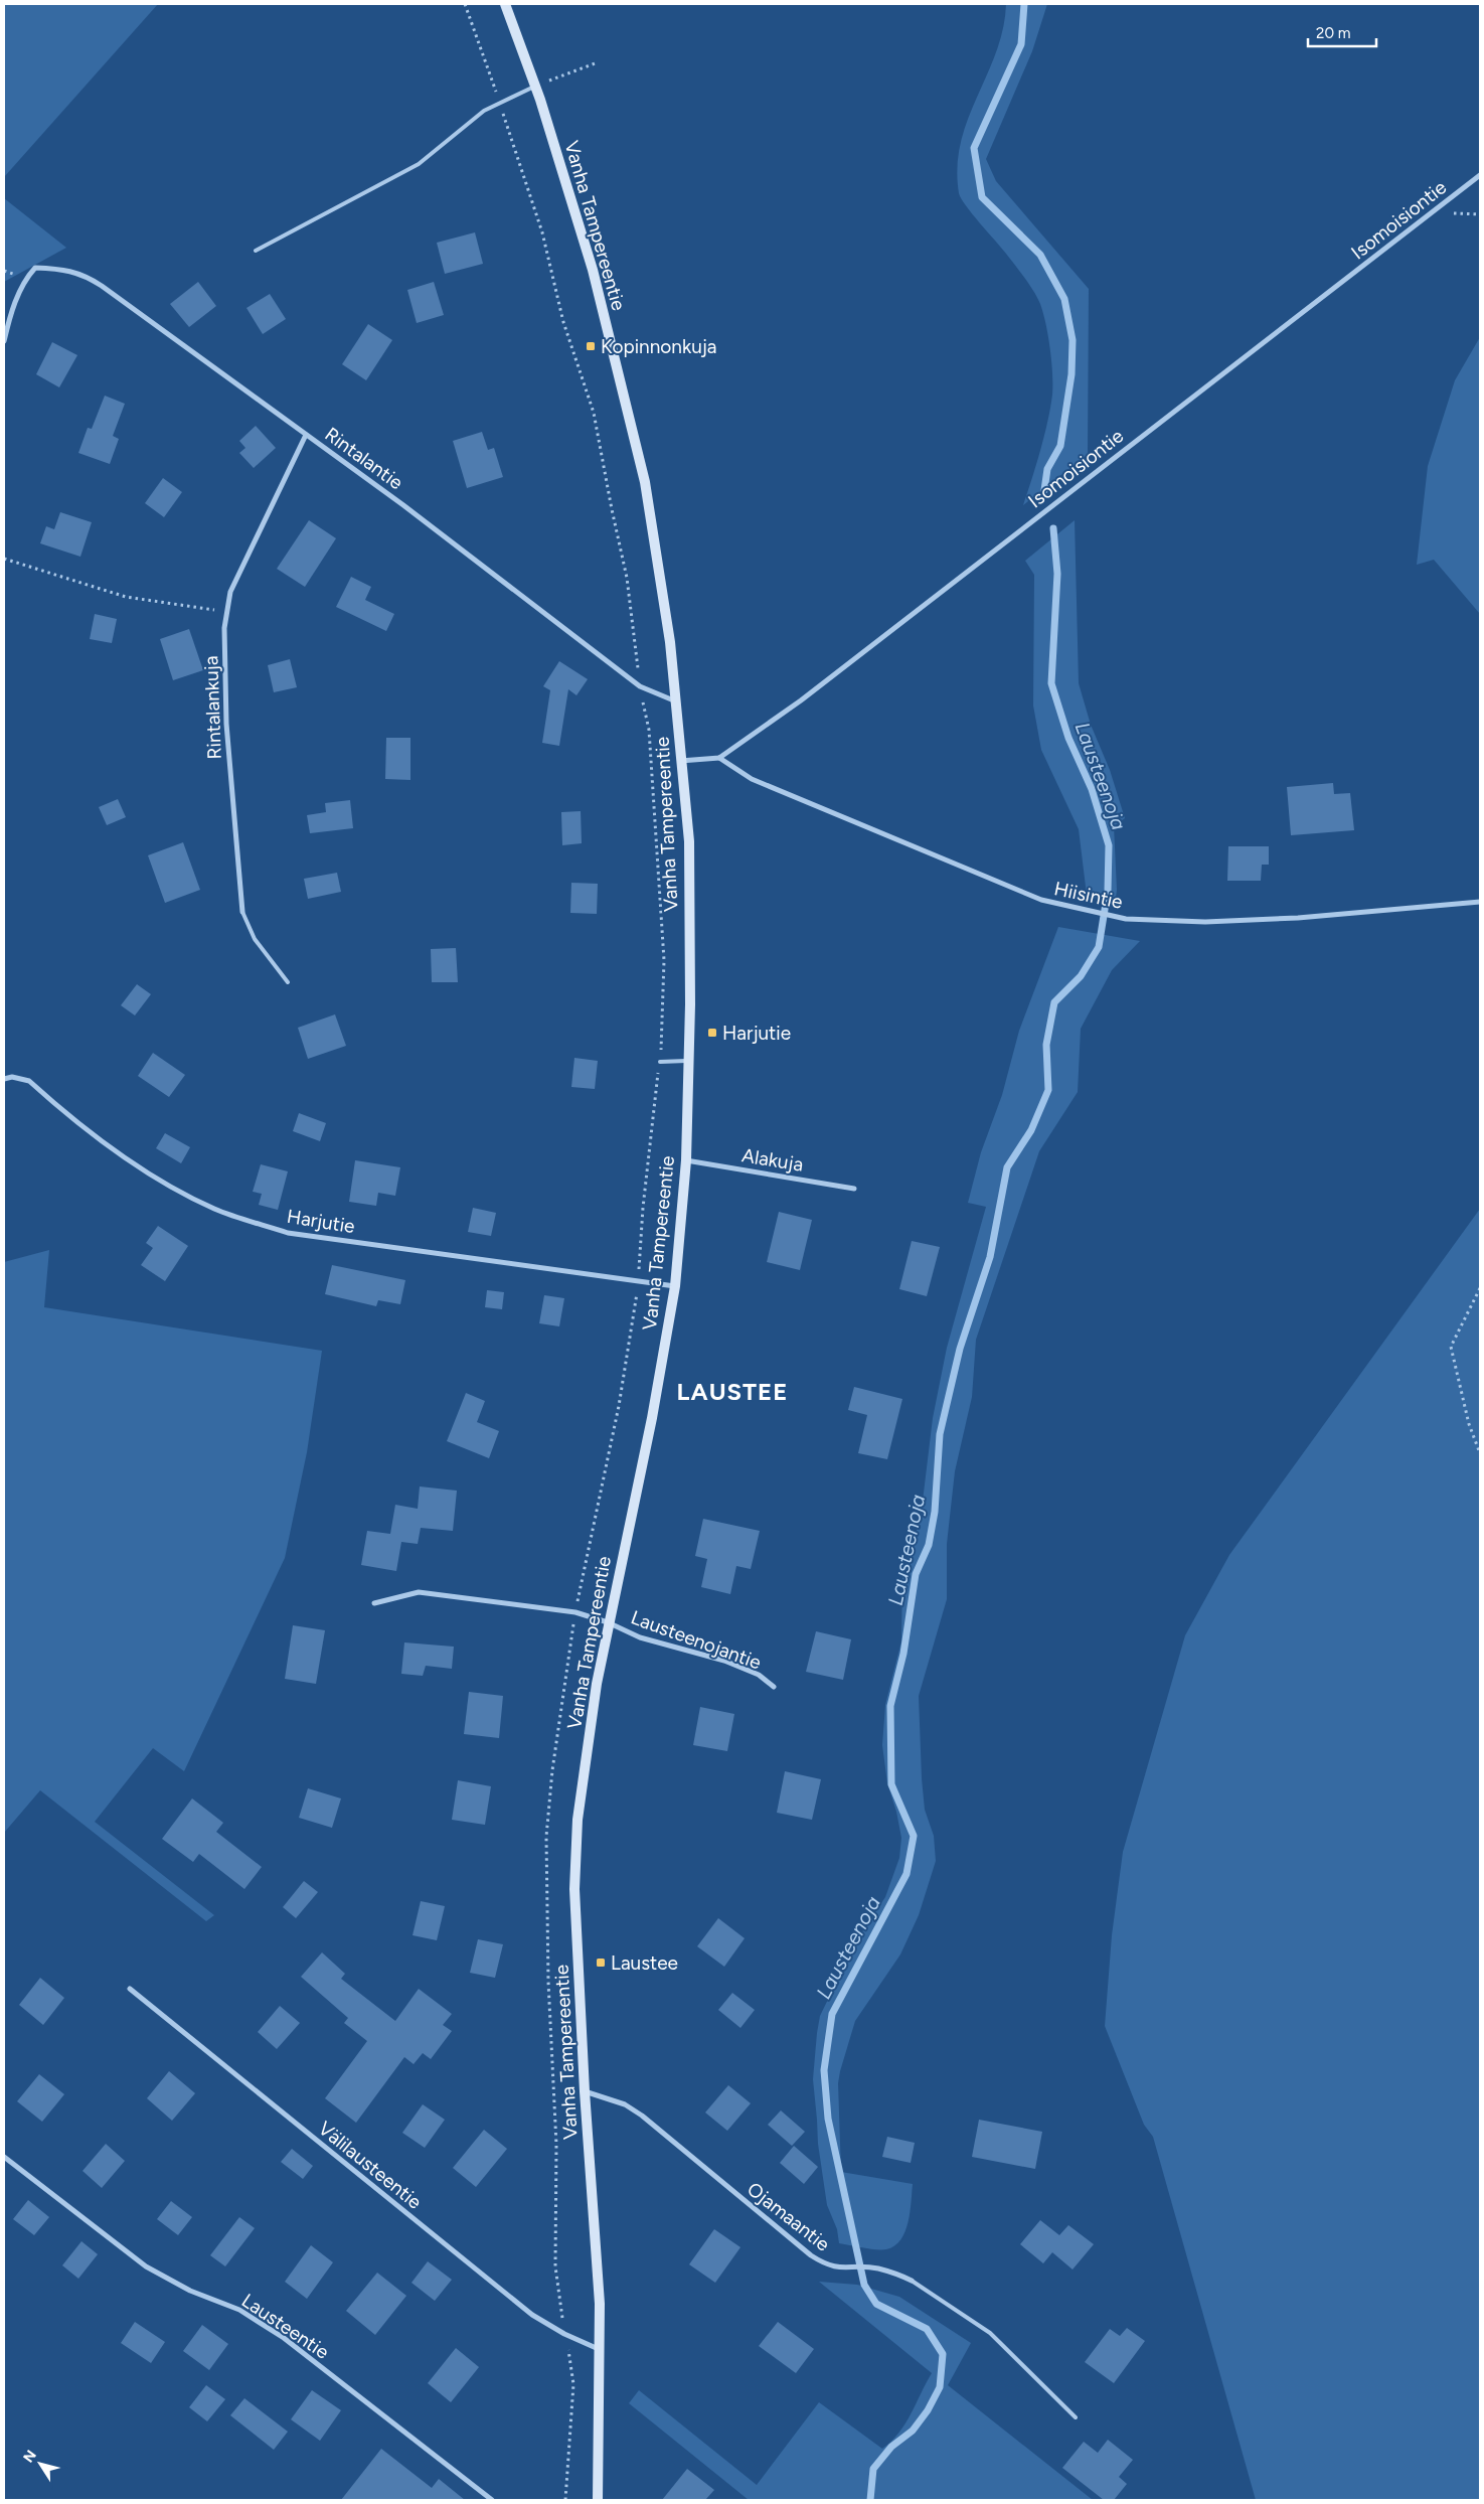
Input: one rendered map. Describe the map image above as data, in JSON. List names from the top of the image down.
{
  "streets": {
    "main road": ["Vanha Tampereentie"],
    "street": [
      "Isomoisiontie",
      "Rintalantie",
      "Rintalankuja",
      "Hiisintie",
      "Alakuja",
      "Harjutie",
      "Lausteenojantie",
      "Välilausteentie",
      "Ojamaantie",
      "Lausteentie"
    ]
  },
  "crossings": [
    ["Isomoisiontie", "Hiisintie"],
    ["Vanha Tampereentie", "Rintalantie"],
    ["Vanha Tampereentie", "Alakuja"],
    ["Vanha Tampereentie", "Harjutie"],
    ["Vanha Tampereentie", "Lausteenojantie"],
    ["Vanha Tampereentie", "Välilausteentie"],
    ["Vanha Tampereentie", "Ojamaantie"],
    ["Rintalantie", "Rintalankuja"]
  ],
  "districts": ["LAUSTEE"],
  "water": ["Lausteenoja"],
  "places": {
    "transit": ["Kopinnonkuja", "Harjutie", "Laustee"]
  },
  "scale_bar": "20 m",
  "north": "top left"
}
